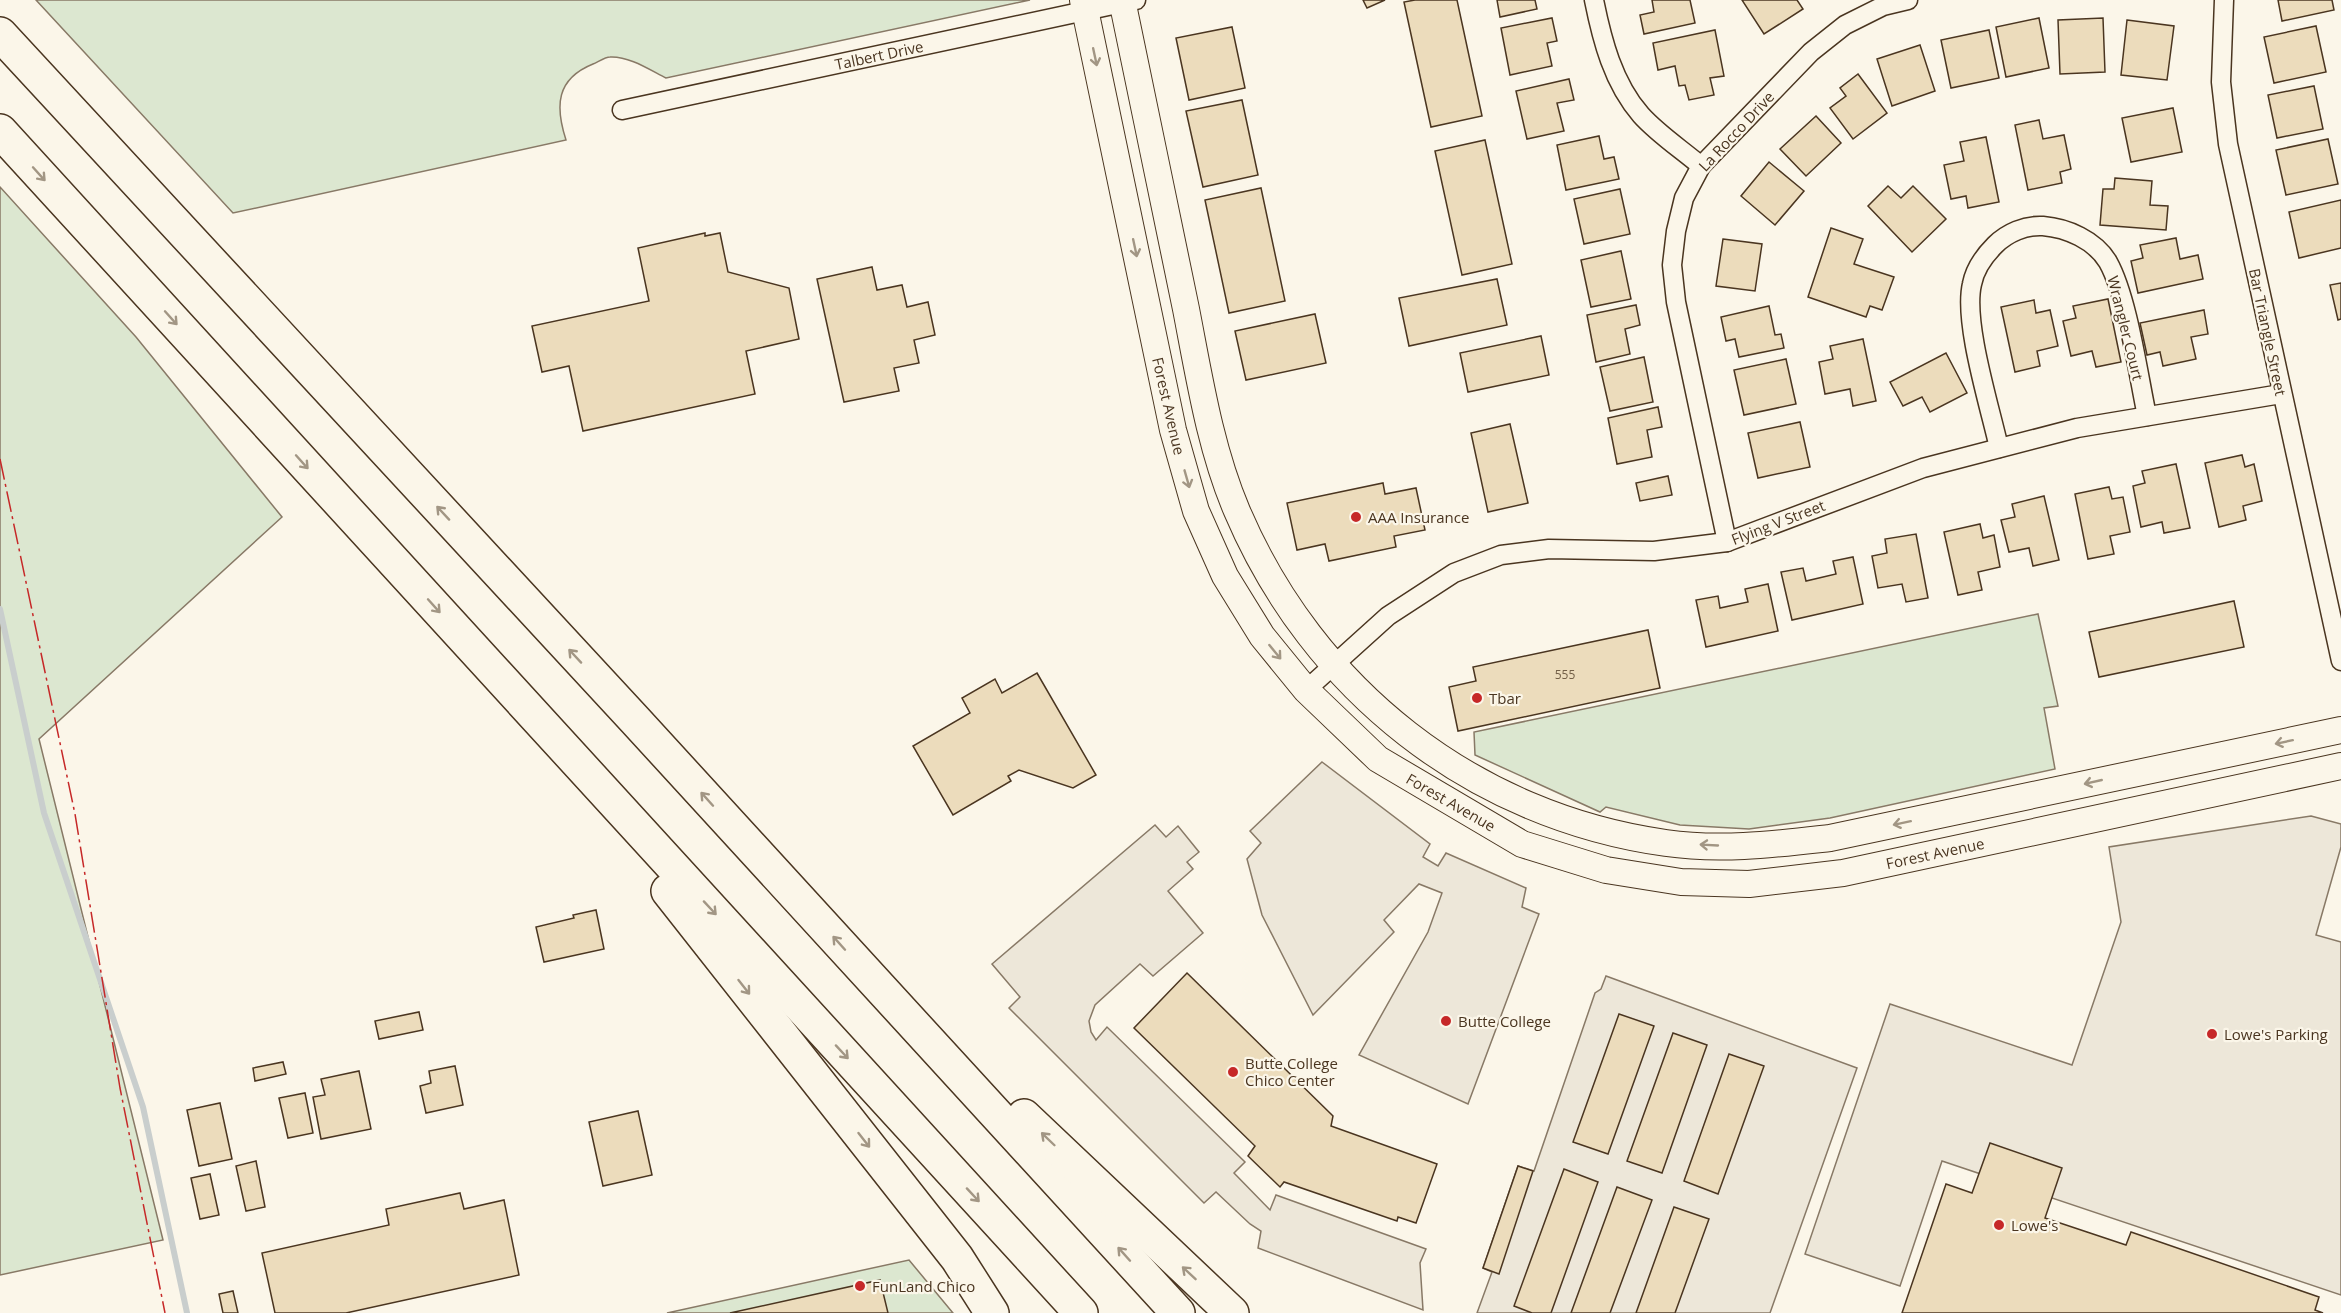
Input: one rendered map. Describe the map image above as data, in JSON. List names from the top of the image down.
{
  "streets": {
    "street": [
      "Talbert Drive",
      "La Rocco Drive",
      "Wrangler Court",
      "Bar Triangle Street",
      "Forest Avenue",
      "Flying V Street"
    ]
  },
  "crossings": [
    ["Talbert Drive", "Forest Avenue"],
    ["La Rocco Drive", "Flying V Street"],
    ["Wrangler Court", "Flying V Street"],
    ["Bar Triangle Street", "Flying V Street"],
    ["Forest Avenue", "Flying V Street"]
  ],
  "places": [
    "AAA Insurance",
    "Tbar",
    "Butte College",
    "Lowe's Parking",
    "Butte College Chico Center",
    "Lowe's",
    "FunLand Chico"
  ],
  "house_numbers": ["555"]
}
